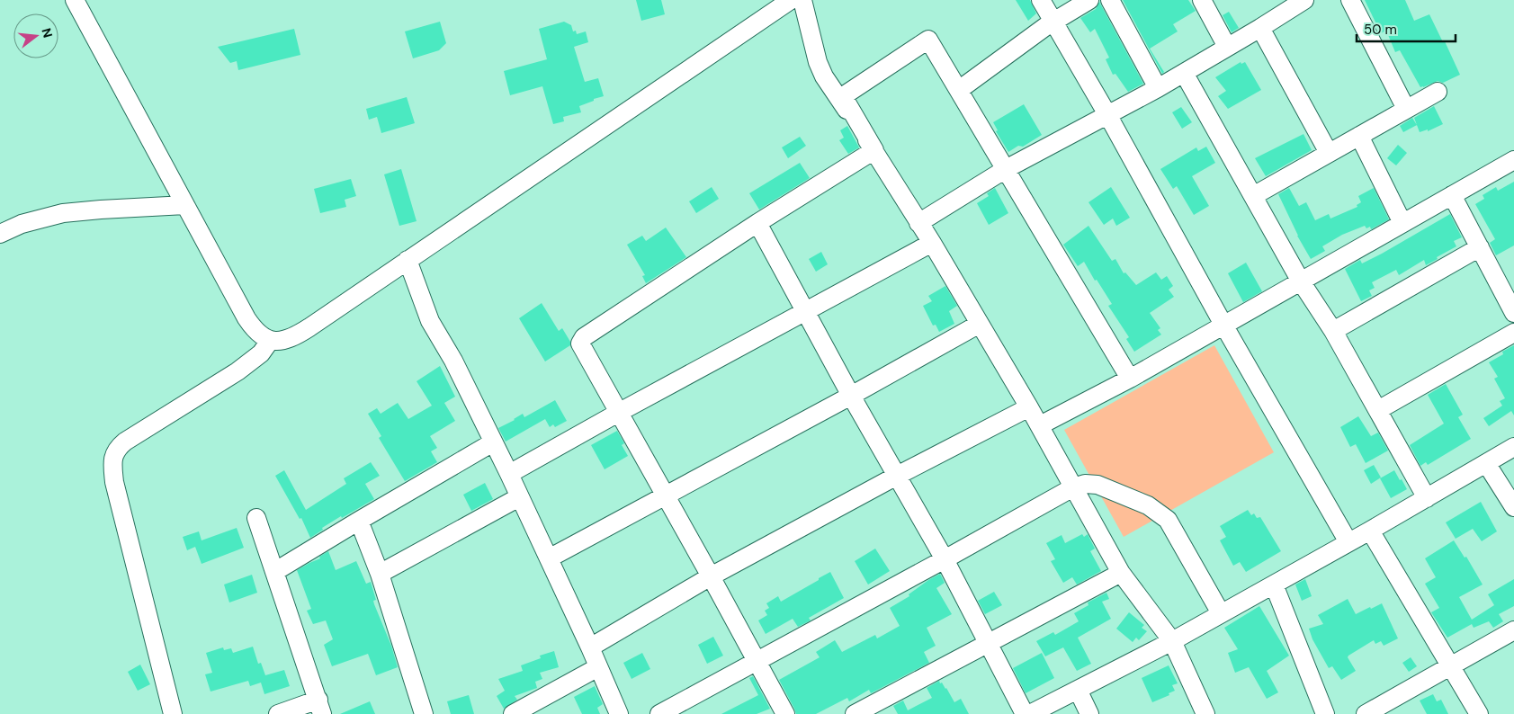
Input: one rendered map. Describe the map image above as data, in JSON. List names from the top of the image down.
{
  "scale_bar": "50 m",
  "north": "right"
}
